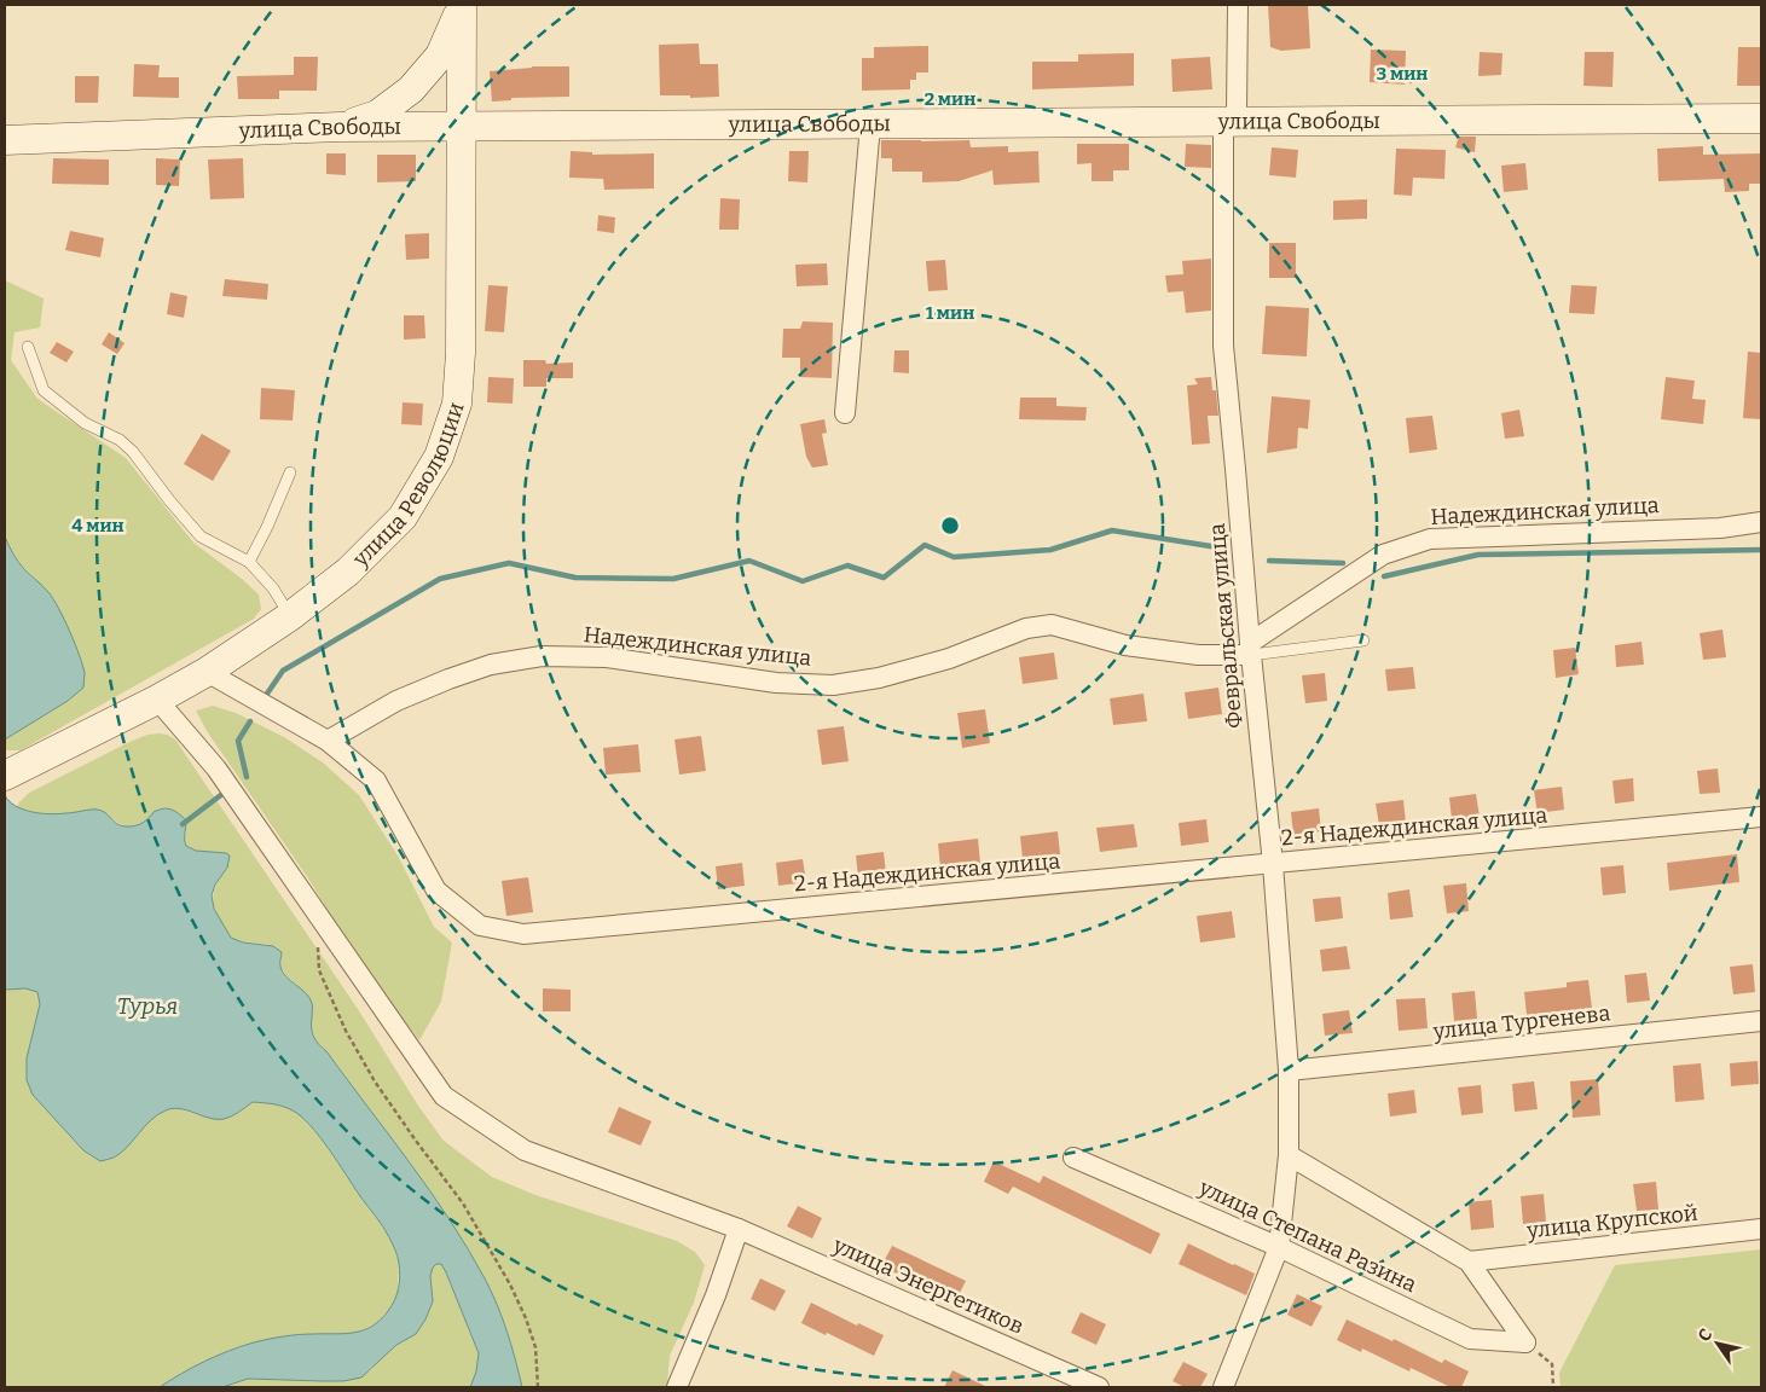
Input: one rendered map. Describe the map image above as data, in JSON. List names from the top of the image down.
{
  "streets": {
    "main road": ["улица Свободы", "улица Революции"],
    "street": [
      "Надеждинская улица",
      "Февральская улица",
      "2-я Надеждинская улица",
      "улица Тургенева",
      "улица Крупской",
      "улица Степана Разина",
      "улица Энергетиков"
    ]
  },
  "crossings": [
    ["улица Свободы", "улица Революции"],
    ["улица Свободы", "Февральская улица"],
    ["улица Революции", "2-я Надеждинская улица"],
    ["улица Революции", "улица Энергетиков"],
    ["Надеждинская улица", "Февральская улица"],
    ["Надеждинская улица", "2-я Надеждинская улица"],
    ["Февральская улица", "2-я Надеждинская улица"],
    ["Февральская улица", "улица Тургенева"],
    ["Февральская улица", "улица Степана Разина"]
  ],
  "water": ["Турья"],
  "north": "top left",
  "rings": [
    "3 мин",
    "2 мин",
    "1 мин",
    "4 мин"
  ]
}
